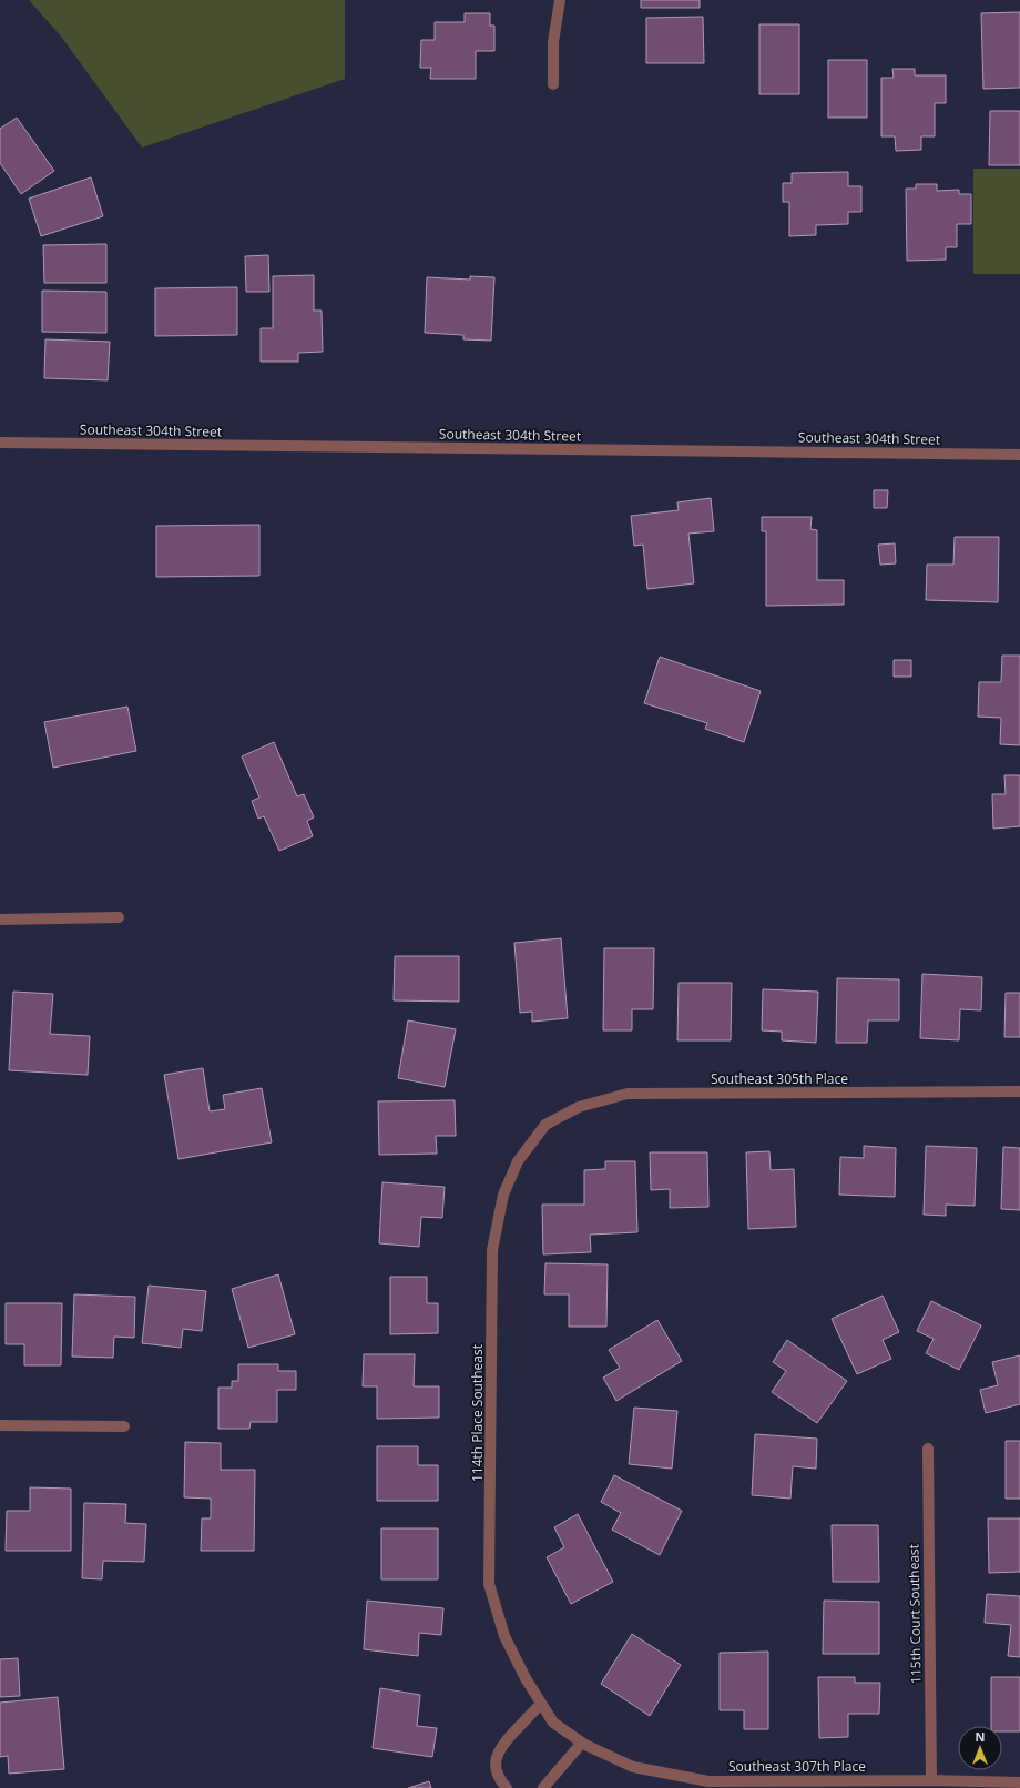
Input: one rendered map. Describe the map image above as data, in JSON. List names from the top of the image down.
{
  "streets": {
    "street": [
      "Southeast 304th Street",
      "Southeast 305th Place",
      "114th Place Southeast",
      "115th Court Southeast",
      "Southeast 307th Place"
    ]
  },
  "crossings": [
    ["Southeast 305th Place", "114th Place Southeast"],
    ["114th Place Southeast", "Southeast 307th Place"],
    ["115th Court Southeast", "Southeast 307th Place"]
  ],
  "north": "top"
}
